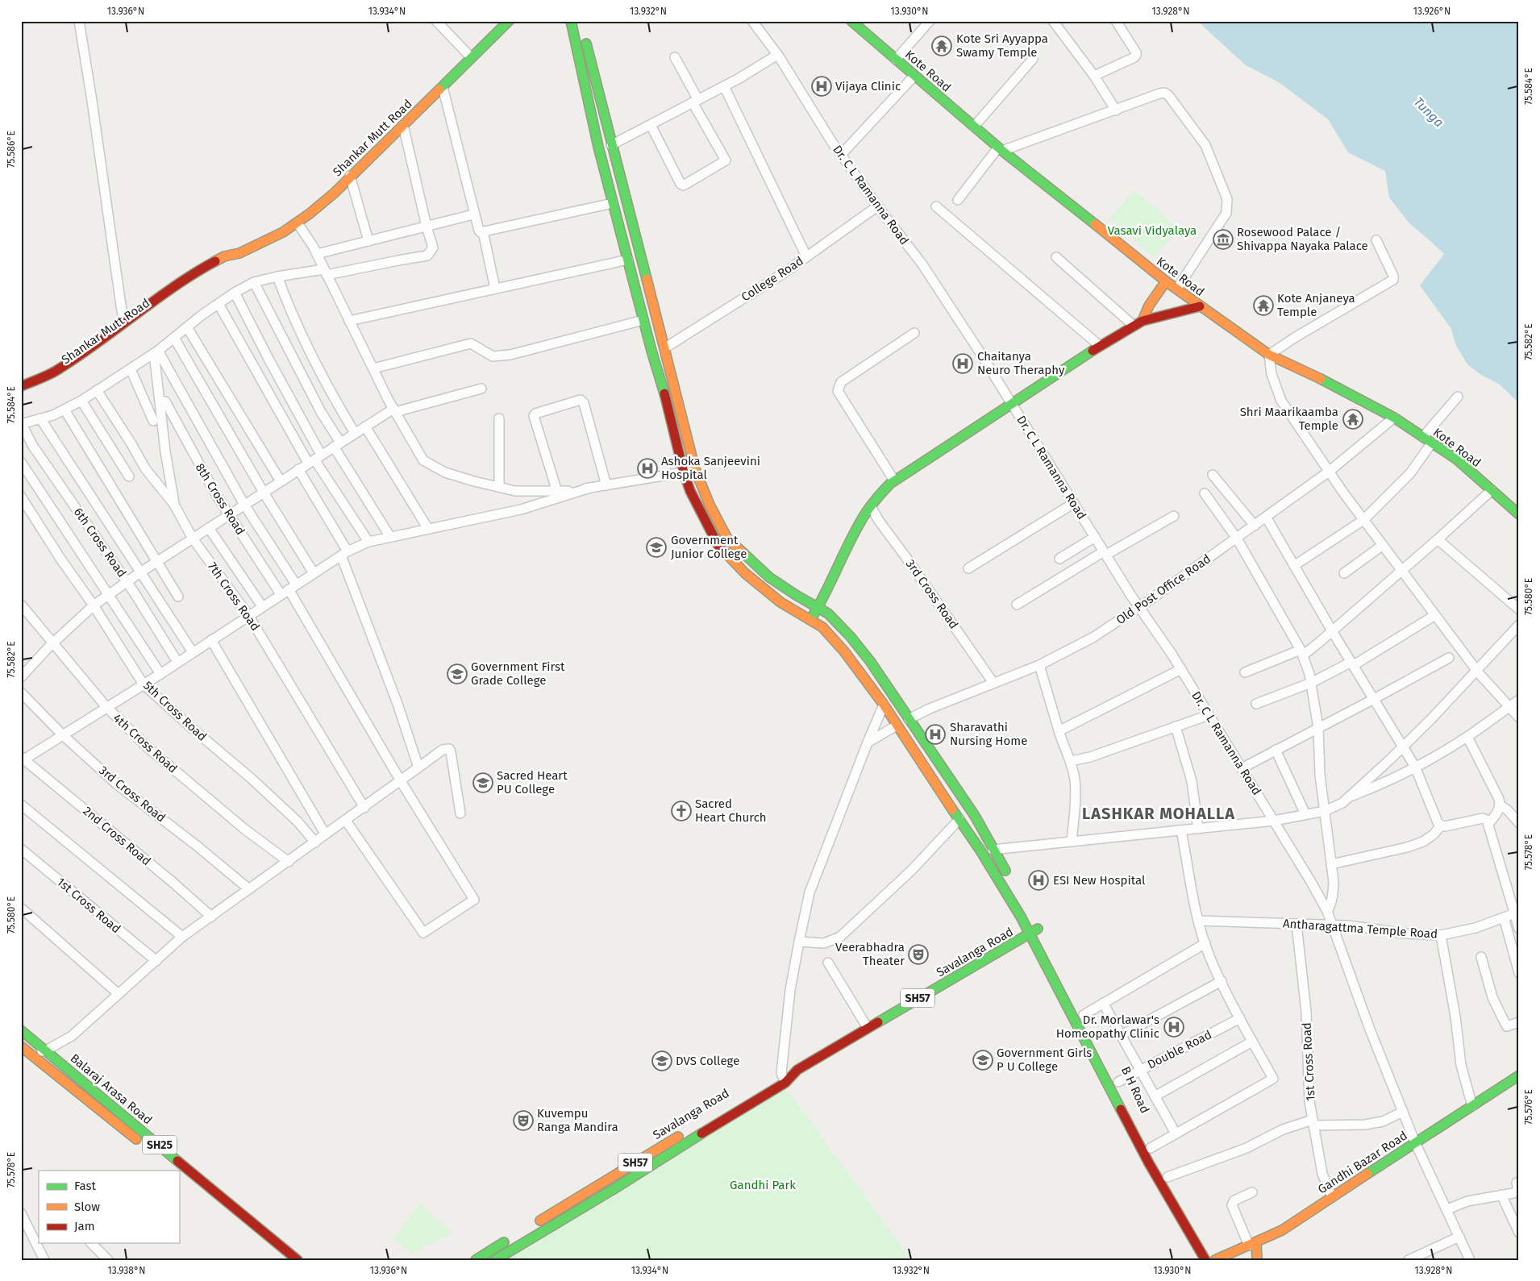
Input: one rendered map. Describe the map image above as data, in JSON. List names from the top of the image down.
{
  "streets": {
    "main road": [
      "Kote Road",
      "Shankar Mutt Road",
      "Savalanga Road",
      "SH57",
      "Balaraj Arasa Road",
      "B H Road",
      "SH25",
      "Gandhi Bazar Road"
    ],
    "street": [
      "Dr. C L Ramanna Road",
      "College Road",
      "8th Cross Road",
      "6th Cross Road",
      "Old Post Office Road",
      "3rd Cross Road",
      "7th Cross Road",
      "5th Cross Road",
      "4th Cross Road",
      "2nd Cross Road",
      "1st Cross Road",
      "Antharagattma Temple Road",
      "Double Road"
    ]
  },
  "crossings": [
    ["Kote Road", "Old Post Office Road"],
    ["Dr. C L Ramanna Road", "College Road"],
    ["Dr. C L Ramanna Road", "Old Post Office Road"],
    ["Dr. C L Ramanna Road", "Antharagattma Temple Road"],
    ["Dr. C L Ramanna Road", "Gandhi Bazar Road"],
    ["Old Post Office Road", "3rd Cross Road"],
    ["1st Cross Road", "Antharagattma Temple Road"],
    ["1st Cross Road", "Gandhi Bazar Road"],
    ["B H Road", "Gandhi Bazar Road"]
  ],
  "districts": ["LASHKAR MOHALLA"],
  "water": ["Tunga"],
  "parks": ["Vasavi Vidyalaya", "Gandhi Park"],
  "places": {
    "temple": ["Kote Sri Ayyappa Swamy Temple", "Kote Anjaneya Temple", "Shri Maarikaamba Temple"],
    "hospital": [
      "Vijaya Clinic",
      "Chaitanya Neuro Theraphy",
      "Ashoka Sanjeevini Hospital",
      "Sharavathi Nursing Home",
      "ESI New Hospital",
      "Dr. Morlawar's Homeopathy Clinic"
    ],
    "museum": ["Rosewood Palace / Shivappa Nayaka Palace"],
    "school or university": [
      "Government Junior College",
      "Government First Grade College",
      "Sacred Heart PU College",
      "Government Girls P U College",
      "DVS College"
    ],
    "church": ["Sacred Heart Church"],
    "theatre": ["Veerabhadra Theater", "Kuvempu Ranga Mandira"]
  },
  "legend": ["Fast", "Slow", "Jam"],
  "coordinates": [
    "13.936°N",
    "13.934°N",
    "13.932°N",
    "13.930°N",
    "13.928°N",
    "13.926°N",
    "75.584°E",
    "75.586°E",
    "75.582°E",
    "75.580°E",
    "75.578°E",
    "75.576°E",
    "13.938°N"
  ]
}
